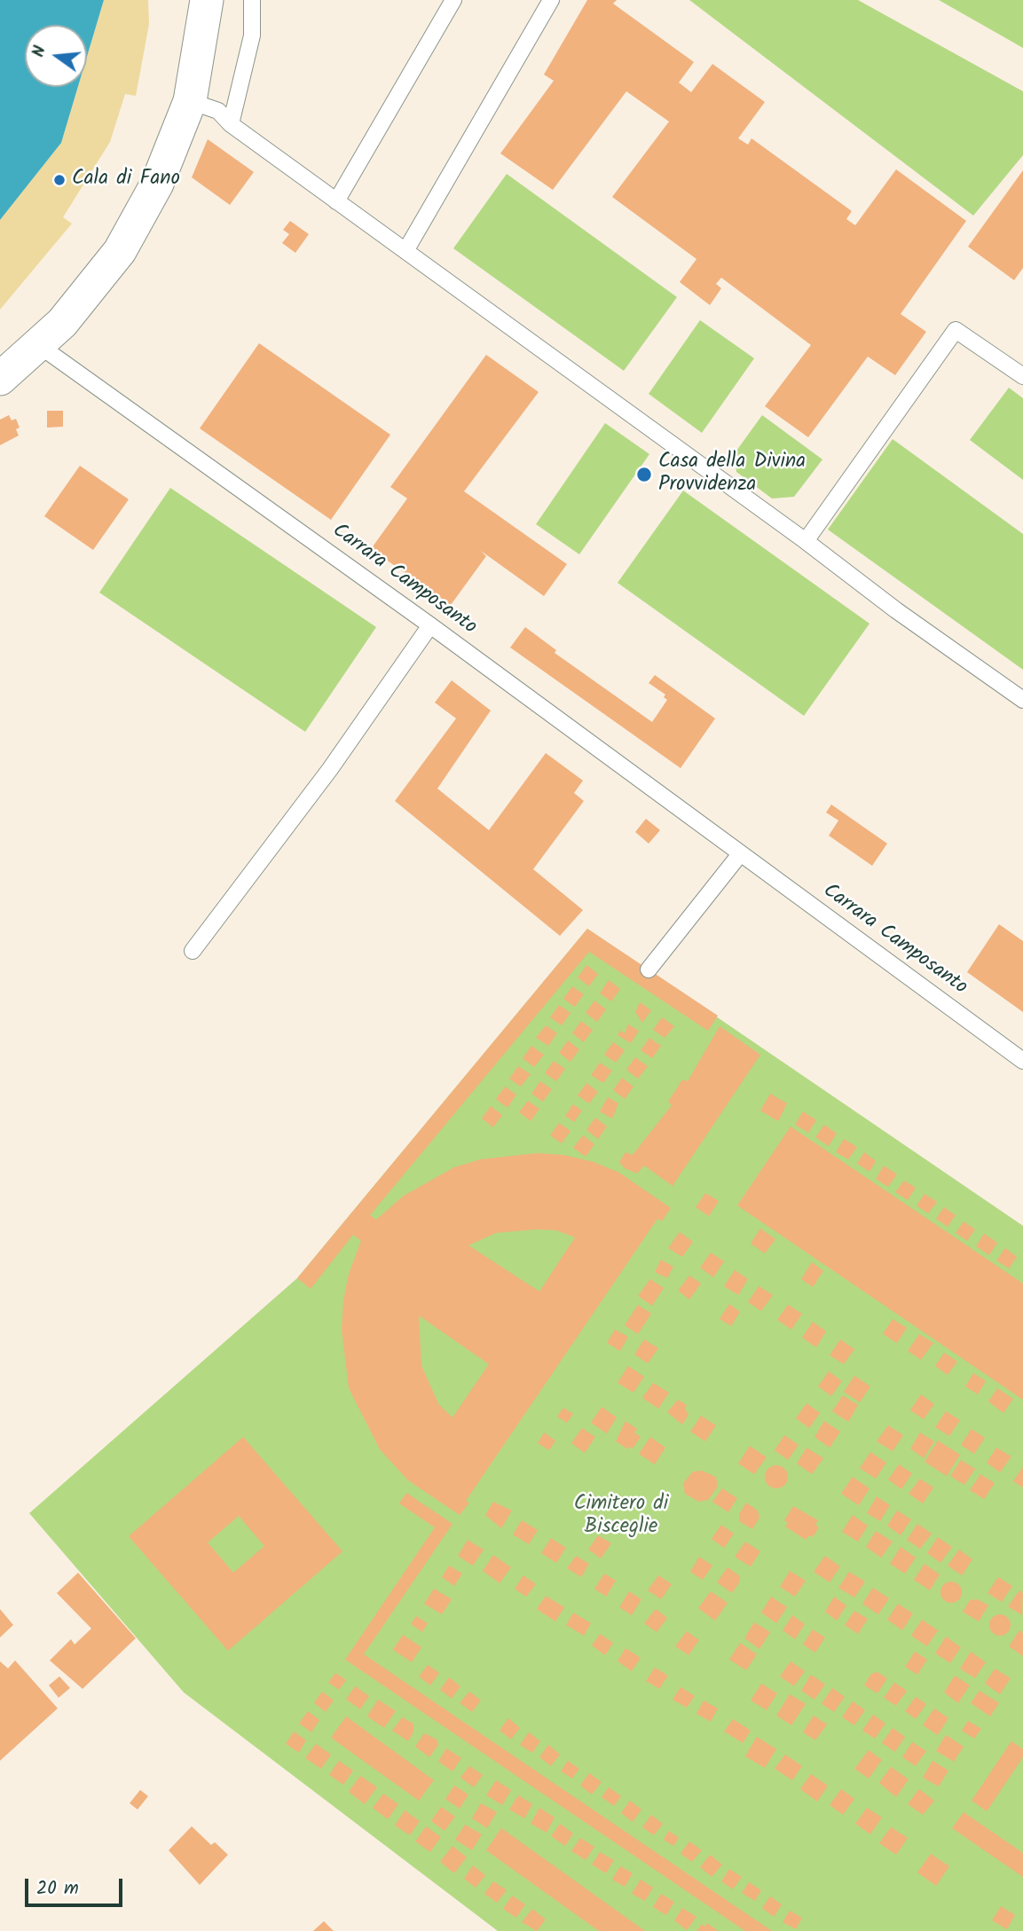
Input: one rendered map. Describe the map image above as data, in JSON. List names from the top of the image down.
{
  "streets": {
    "lane": ["Carrara Camposanto"]
  },
  "parks": ["Cimitero di Bisceglie"],
  "places": ["Cala di Fano", "Casa della Divina Provvidenza"],
  "scale_bar": "20 m",
  "north": "left"
}
